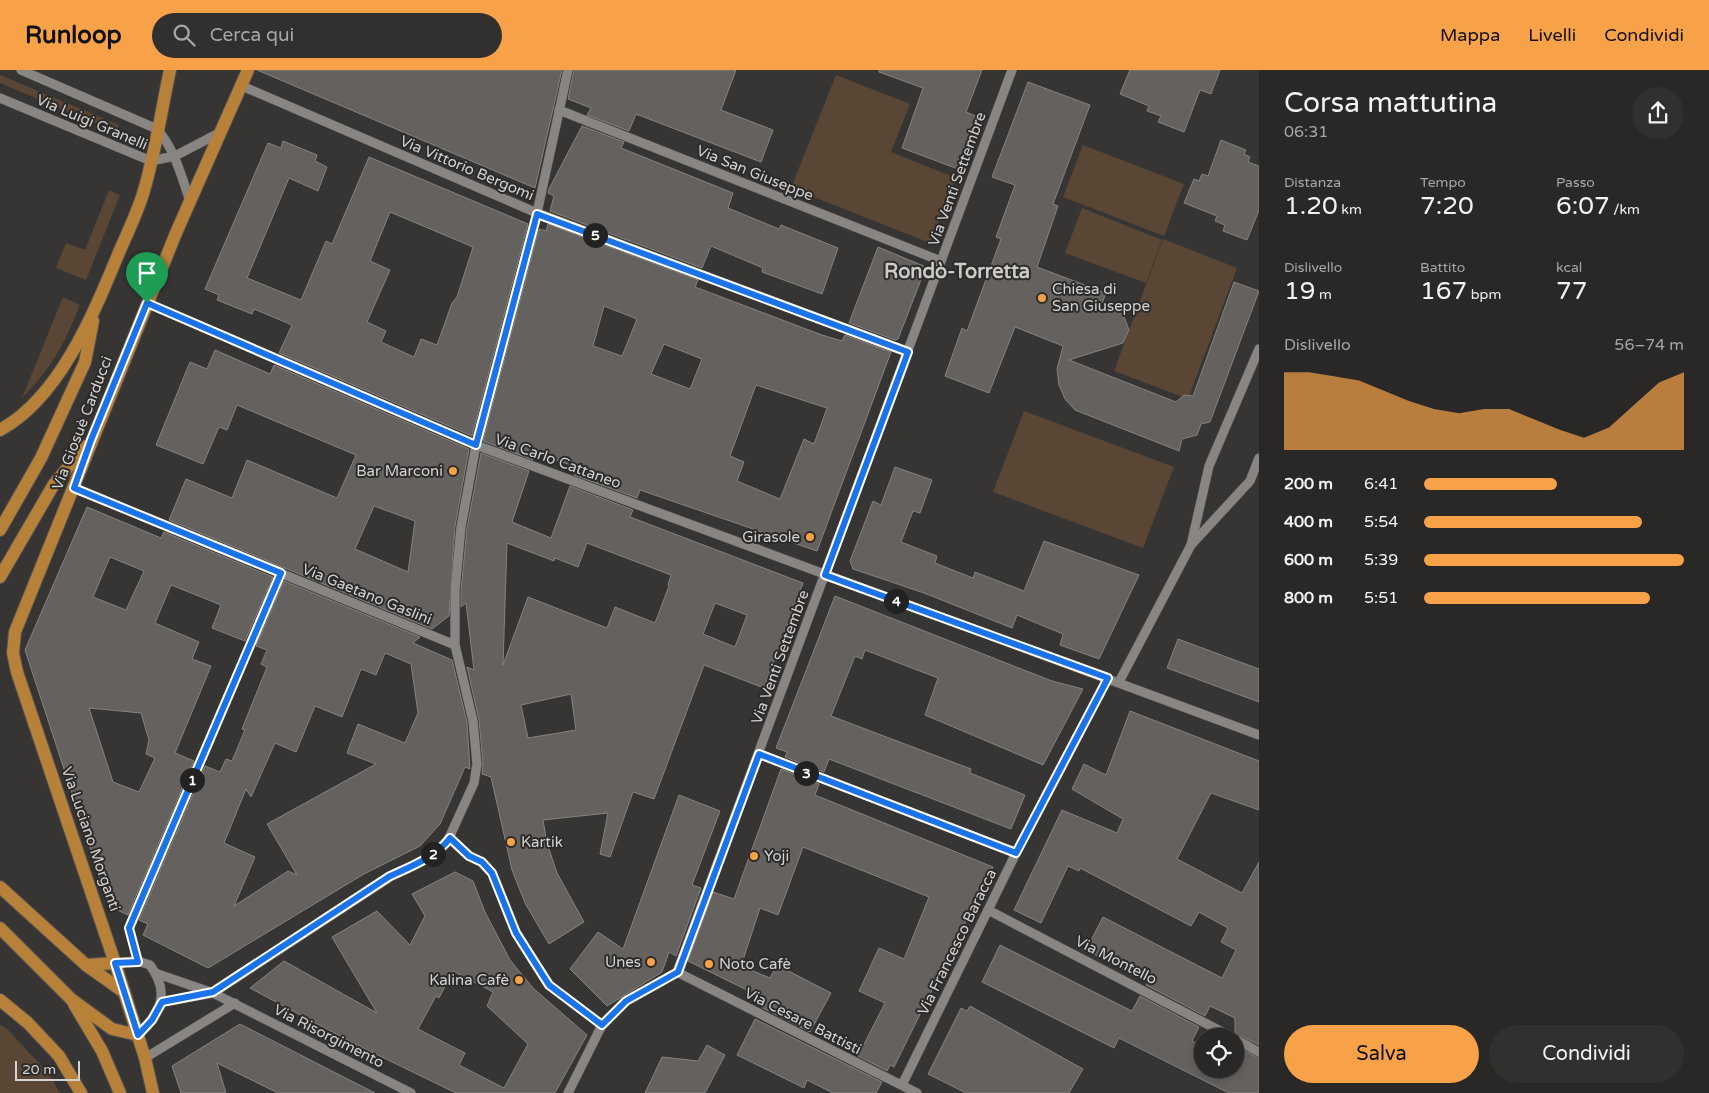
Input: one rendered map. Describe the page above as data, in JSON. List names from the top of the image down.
{
  "streets": {
    "main road": ["Via Giosuè Carducci", "Via Luciano Morganti"],
    "street": [
      "Via Luigi Granelli",
      "Via Vittorio Bergomi",
      "Via San Giuseppe",
      "Via Venti Settembre",
      "Via Carlo Cattaneo",
      "Via Gaetano Gaslini",
      "Via Francesco Baracca",
      "Via Montello",
      "Via Cesare Battisti",
      "Via Risorgimento"
    ]
  },
  "crossings": [
    ["Via Luigi Granelli", "Via Giosuè Carducci"],
    ["Via Vittorio Bergomi", "Via Venti Settembre"],
    ["Via Vittorio Bergomi", "Via Giosuè Carducci"],
    ["Via San Giuseppe", "Via Venti Settembre"],
    ["Via Venti Settembre", "Via Carlo Cattaneo"],
    ["Via Venti Settembre", "Via Cesare Battisti"],
    ["Via Giosuè Carducci", "Via Carlo Cattaneo"],
    ["Via Giosuè Carducci", "Via Gaetano Gaslini"],
    ["Via Giosuè Carducci", "Via Luciano Morganti"],
    ["Via Carlo Cattaneo", "Via Francesco Baracca"],
    ["Via Francesco Baracca", "Via Montello"],
    ["Via Francesco Baracca", "Via Cesare Battisti"]
  ],
  "districts": ["Rondò-Torretta"],
  "places": [
    "Chiesa di San Giuseppe",
    "Bar Marconi",
    "Girasole",
    "Kartik",
    "Yoji",
    "Unes",
    "Noto Cafè",
    "Kalina Cafè"
  ],
  "scale_bar": "20 m",
  "page": {
    "header": "Runloop",
    "search": "Cerca qui",
    "nav": ["Mappa", "Livelli", "Condividi"],
    "heading": ["Corsa mattutina", "06:31"],
    "stats": [
      ["Distanza", "1.20 km"],
      ["Tempo", "7:20"],
      ["Passo", "6:07 /km"],
      ["Dislivello", "19 m"],
      ["Battito", "167 bpm"],
      ["kcal", "77"]
    ],
    "pins": [
      "5",
      "4",
      "3",
      "1",
      "2"
    ],
    "chart": ["Dislivello", "56–74 m"],
    "list": [
      {
        "name": "200 m",
        "note": "6:41"
      },
      {
        "name": "400 m",
        "note": "5:54"
      },
      {
        "name": "600 m",
        "note": "5:39"
      },
      {
        "name": "800 m",
        "note": "5:51"
      }
    ],
    "buttons": ["Salva", "Condividi"],
    "scale": "20 m"
  }
}
